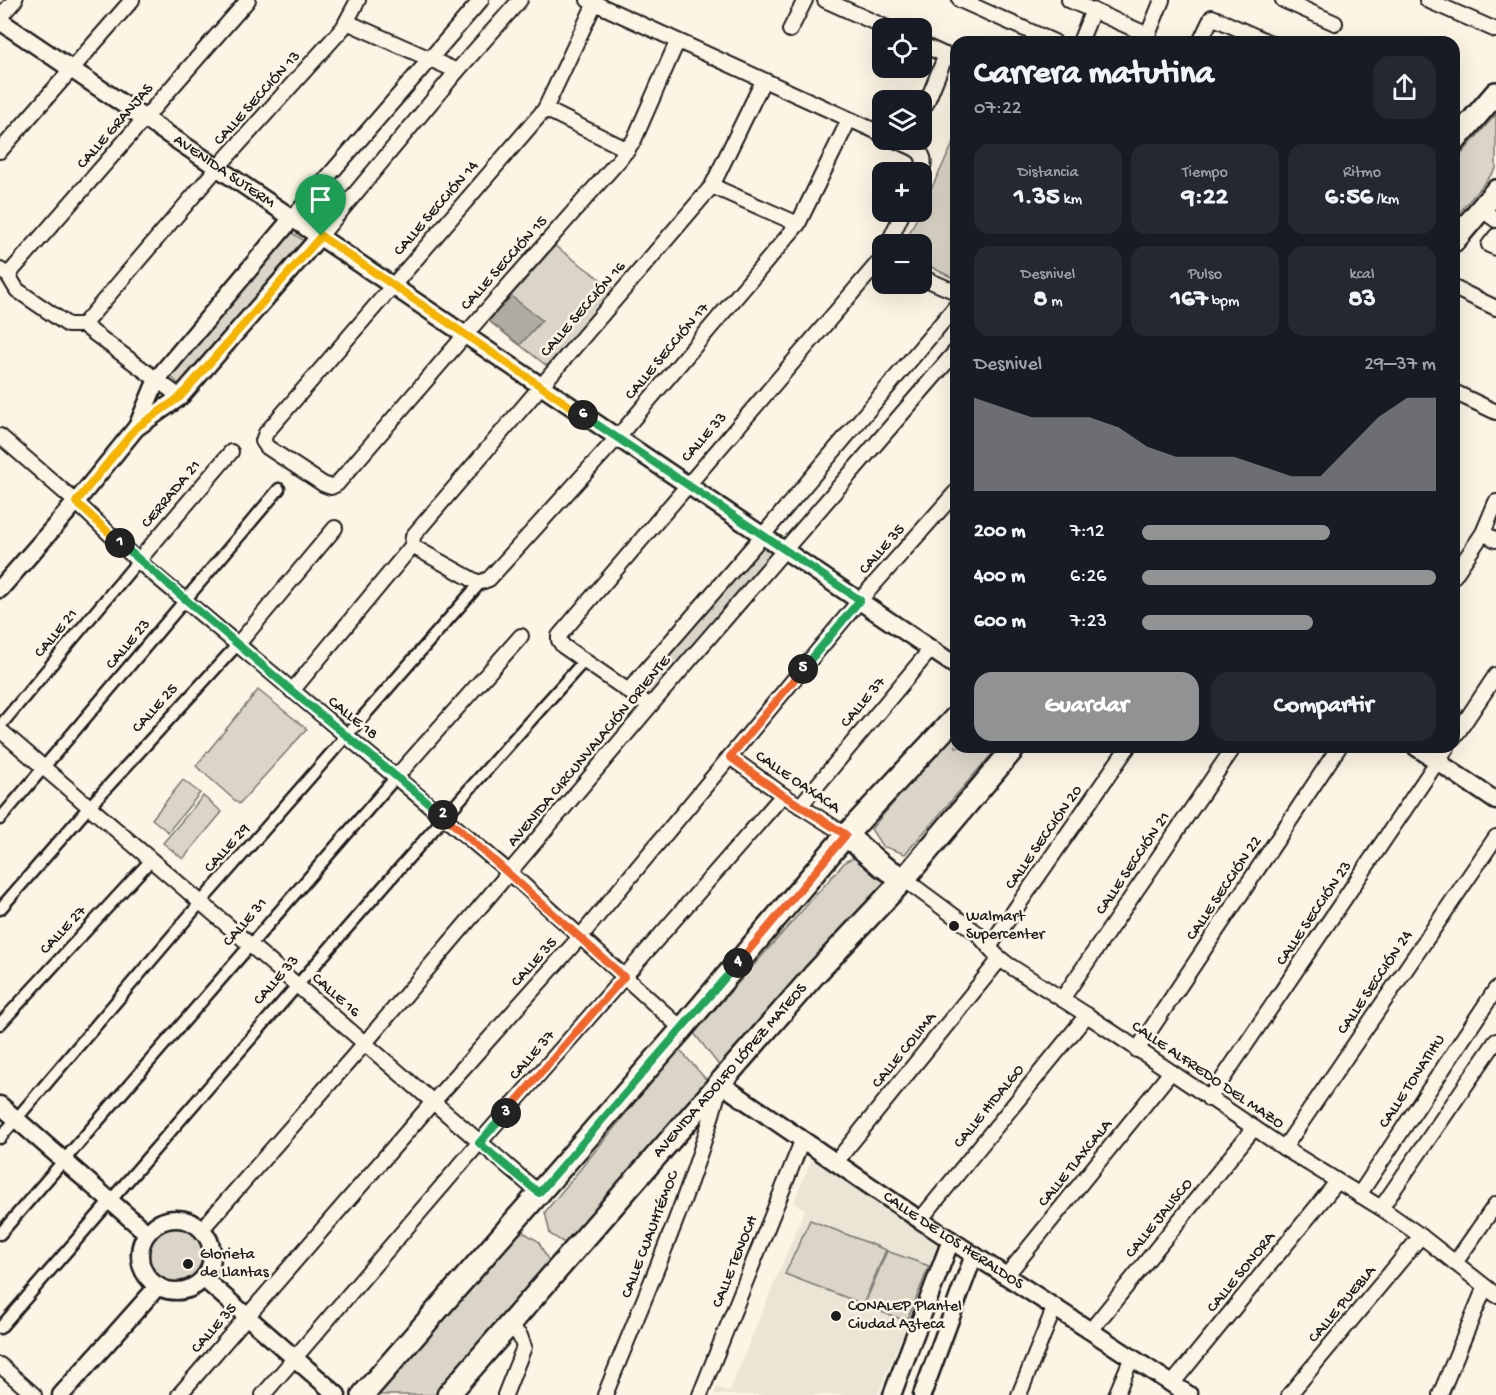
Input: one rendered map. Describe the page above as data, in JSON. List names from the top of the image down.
{
  "streets": {
    "main road": ["AVENIDA ADOLFO LÓPEZ MATEOS"],
    "street": [
      "CALLE SECCIÓN 13",
      "CALLE GRANJAS",
      "AVENIDA SUTERM",
      "CALLE SECCIÓN 14",
      "CALLE SECCIÓN 15",
      "CALLE SECCIÓN 16",
      "CALLE SECCIÓN 17",
      "CALLE 33",
      "CERRADA 21",
      "CALLE 35",
      "CALLE 21",
      "CALLE 23",
      "CALLE 37",
      "CALLE 25",
      "CALLE 18",
      "AVENIDA CIRCUNVALACIÓN ORIENTE",
      "CALLE OAXACA",
      "CALLE SECCIÓN 20",
      "CALLE 29",
      "CALLE SECCIÓN 21",
      "CALLE SECCIÓN 22",
      "CALLE SECCIÓN 23",
      "CALLE 31",
      "CALLE 27",
      "CALLE SECCIÓN 24",
      "CALLE 16",
      "CALLE COLIMA",
      "CALLE ALFREDO DEL MAZO",
      "CALLE TONATIHU",
      "CALLE HIDALGO",
      "CALLE TLAXCALA",
      "CALLE JALISCO",
      "CALLE CUAUHTÉMOC",
      "CALLE DE LOS HERALDOS",
      "CALLE TENOCH",
      "CALLE SONORA",
      "CALLE PUEBLA"
    ]
  },
  "crossings": [
    ["CALLE SECCIÓN 13", "AVENIDA SUTERM"],
    ["CALLE GRANJAS", "AVENIDA SUTERM"],
    ["AVENIDA SUTERM", "CALLE SECCIÓN 14"],
    ["AVENIDA SUTERM", "CALLE SECCIÓN 15"],
    ["AVENIDA SUTERM", "CALLE SECCIÓN 16"],
    ["AVENIDA SUTERM", "CALLE SECCIÓN 17"],
    ["AVENIDA SUTERM", "CALLE 33"],
    ["AVENIDA SUTERM", "CALLE 35"],
    ["AVENIDA SUTERM", "CALLE 37"],
    ["AVENIDA SUTERM", "AVENIDA CIRCUNVALACIÓN ORIENTE"],
    ["CALLE SECCIÓN 14", "CALLE SECCIÓN 15"],
    ["CALLE SECCIÓN 17", "CALLE 29"],
    ["CALLE 33", "CALLE 18"],
    ["CALLE 33", "CALLE 16"],
    ["CERRADA 21", "CALLE 21"],
    ["CERRADA 21", "CALLE 18"],
    ["CALLE 35", "CALLE 18"],
    ["CALLE 35", "CALLE OAXACA"],
    ["CALLE 35", "CALLE 16"],
    ["CALLE 21", "CALLE 18"],
    ["CALLE 21", "CALLE 16"],
    ["CALLE 23", "CALLE 18"],
    ["CALLE 23", "CALLE 16"],
    ["CALLE 37", "CALLE 18"],
    ["CALLE 37", "CALLE OAXACA"],
    ["CALLE 37", "CALLE 16"],
    ["CALLE 25", "CALLE 18"],
    ["CALLE 25", "CALLE 16"],
    ["CALLE 18", "AVENIDA CIRCUNVALACIÓN ORIENTE"],
    ["CALLE 18", "CALLE 29"],
    ["CALLE 18", "CALLE 31"],
    ["AVENIDA CIRCUNVALACIÓN ORIENTE", "CALLE 16"],
    ["CALLE SECCIÓN 20", "CALLE ALFREDO DEL MAZO"],
    ["CALLE 29", "CALLE 16"],
    ["CALLE SECCIÓN 21", "CALLE ALFREDO DEL MAZO"],
    ["CALLE SECCIÓN 22", "CALLE ALFREDO DEL MAZO"],
    ["CALLE SECCIÓN 23", "CALLE ALFREDO DEL MAZO"],
    ["CALLE 31", "CALLE 16"],
    ["CALLE 27", "CALLE 16"],
    ["CALLE SECCIÓN 24", "CALLE ALFREDO DEL MAZO"],
    ["CALLE COLIMA", "CALLE ALFREDO DEL MAZO"],
    ["CALLE COLIMA", "CALLE DE LOS HERALDOS"],
    ["AVENIDA ADOLFO LÓPEZ MATEOS", "CALLE ALFREDO DEL MAZO"],
    ["AVENIDA ADOLFO LÓPEZ MATEOS", "CALLE CUAUHTÉMOC"],
    ["AVENIDA ADOLFO LÓPEZ MATEOS", "CALLE DE LOS HERALDOS"],
    ["CALLE ALFREDO DEL MAZO", "CALLE TONATIHU"],
    ["CALLE ALFREDO DEL MAZO", "CALLE HIDALGO"],
    ["CALLE ALFREDO DEL MAZO", "CALLE TLAXCALA"],
    ["CALLE ALFREDO DEL MAZO", "CALLE JALISCO"],
    ["CALLE ALFREDO DEL MAZO", "CALLE SONORA"],
    ["CALLE ALFREDO DEL MAZO", "CALLE PUEBLA"],
    ["CALLE HIDALGO", "CALLE DE LOS HERALDOS"],
    ["CALLE TLAXCALA", "CALLE DE LOS HERALDOS"],
    ["CALLE JALISCO", "CALLE DE LOS HERALDOS"],
    ["CALLE CUAUHTÉMOC", "CALLE DE LOS HERALDOS"],
    ["CALLE DE LOS HERALDOS", "CALLE TENOCH"],
    ["CALLE DE LOS HERALDOS", "CALLE SONORA"]
  ],
  "places": ["Walmart Supercenter", "Glorieta de Llantas", "CONALEP Plantel Ciudad Azteca"],
  "page": {
    "map_buttons": ["+", "−"],
    "heading": ["Carrera matutina", "07:22"],
    "stats": [
      ["Distancia", "1.35 km"],
      ["Tiempo", "9:22"],
      ["Ritmo", "6:56 /km"],
      ["Desnivel", "8 m"],
      ["Pulso", "167 bpm"],
      ["kcal", "83"]
    ],
    "chart": ["Desnivel", "29–37 m"],
    "pins": [
      "6",
      "1",
      "5",
      "2",
      "4",
      "3"
    ],
    "list": [
      {
        "name": "200 m",
        "note": "7:12"
      },
      {
        "name": "400 m",
        "note": "6:26"
      },
      {
        "name": "600 m",
        "note": "7:23"
      }
    ],
    "buttons": ["Guardar", "Compartir"]
  }
}
